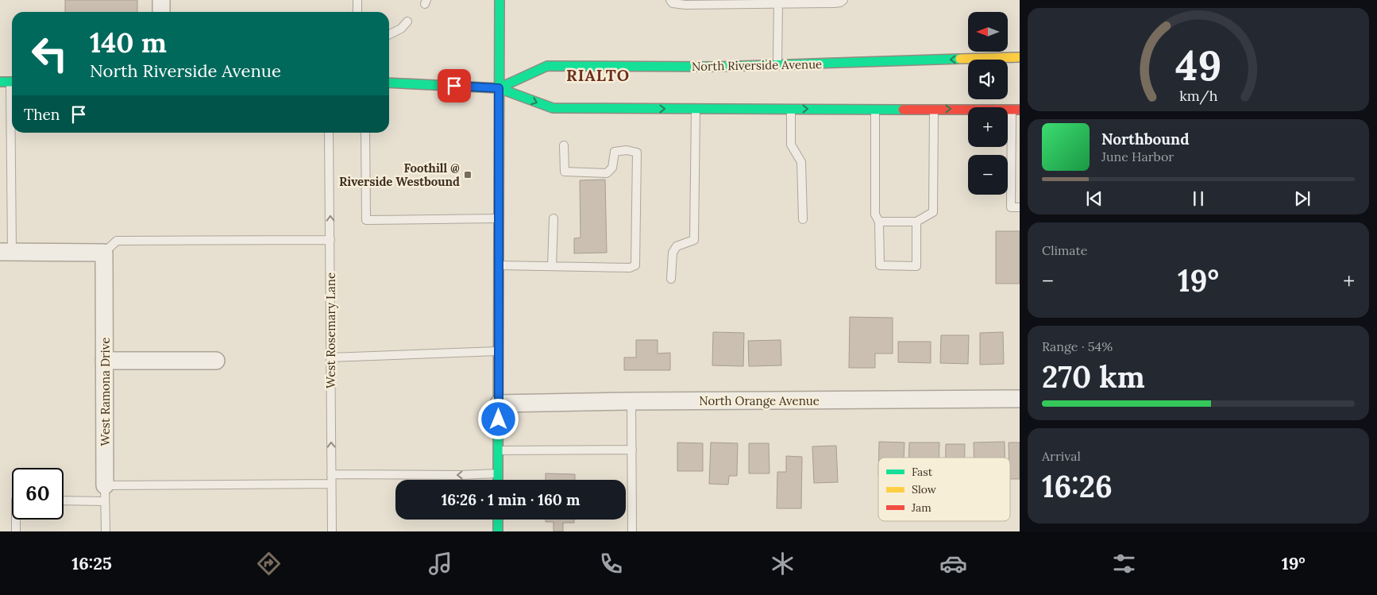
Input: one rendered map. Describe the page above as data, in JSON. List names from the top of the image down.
{
  "streets": {
    "main road": ["North Riverside Avenue"],
    "street": ["West Ramona Drive", "North Orange Avenue"],
    "lane": ["West Rosemary Lane"]
  },
  "one_way": ["West Rosemary Lane"],
  "districts": ["RIALTO"],
  "places": {
    "transit": ["Foothill @ Riverside Westbound"]
  },
  "legend": ["Fast", "Slow", "Jam"],
  "north": "left",
  "page": {
    "map_buttons": ["+", "−"],
    "turn": ["140 m", "North Riverside Avenue"],
    "then": "Then",
    "song": ["Northbound", "June Harbor"],
    "tile": [
      "Climate",
      ["Range · 54%", "270 km"],
      ["Arrival", "16:26"]
    ],
    "heat": ["−", "19°", "+"],
    "limit": "60",
    "trip": "16:26 · 1 min · 160 m",
    "tabs": ["16:25", "19°"],
    "gauge": ["49", "km/h"]
  }
}
